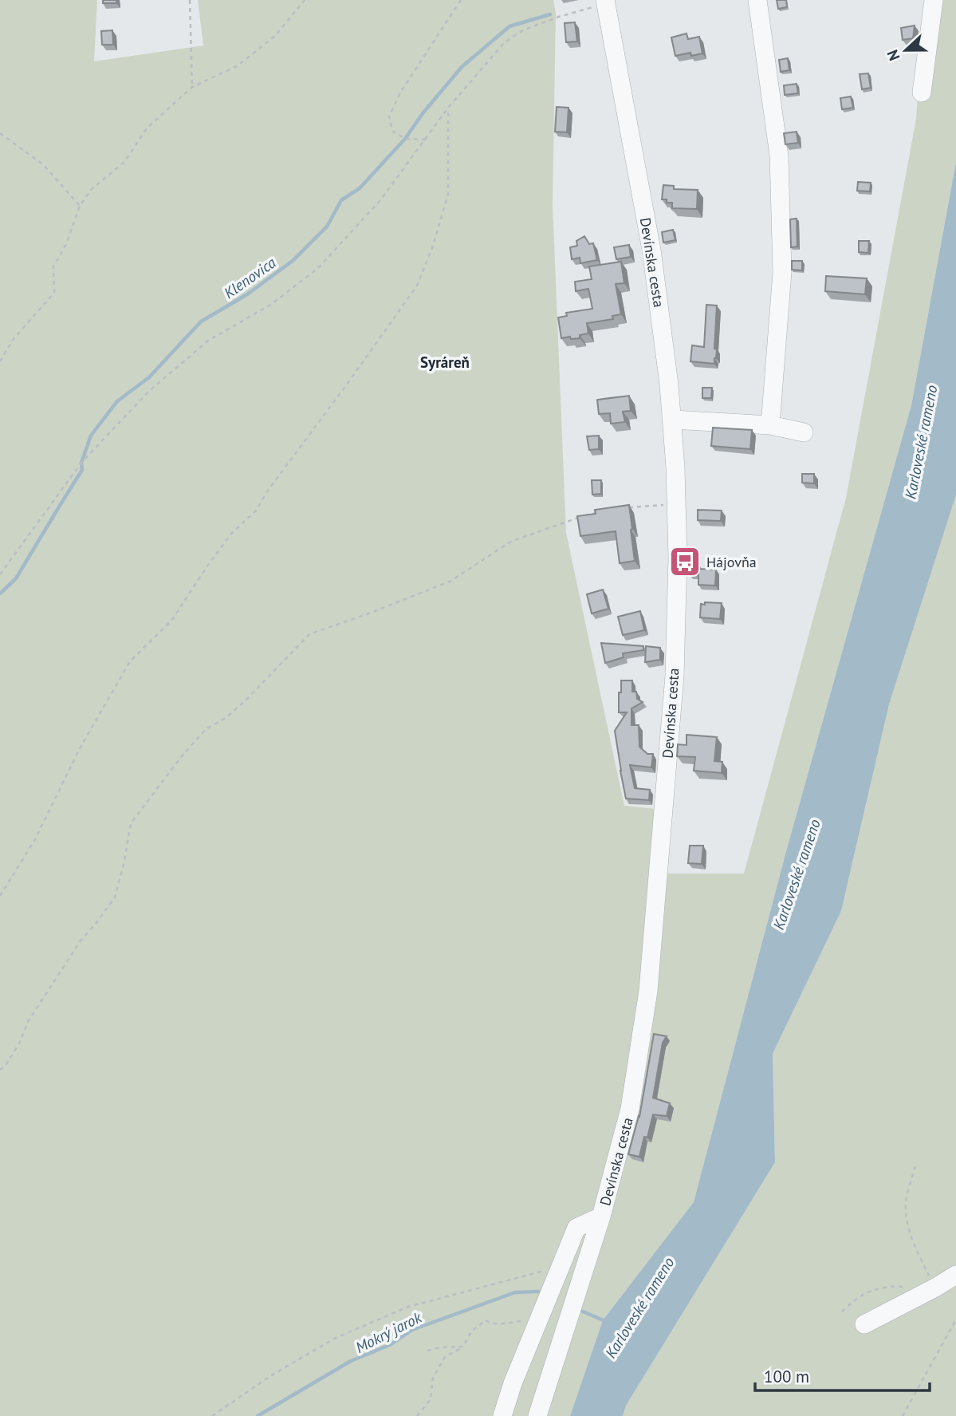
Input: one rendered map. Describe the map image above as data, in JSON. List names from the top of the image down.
{
  "streets": {
    "street": ["Devínska cesta"]
  },
  "districts": ["Syráreň"],
  "water": ["Klenovica", "Karloveské rameno", "Mokrý jarok"],
  "places": {
    "bus stop": ["Hájovňa"]
  },
  "scale_bar": "100 m",
  "north": "left"
}
